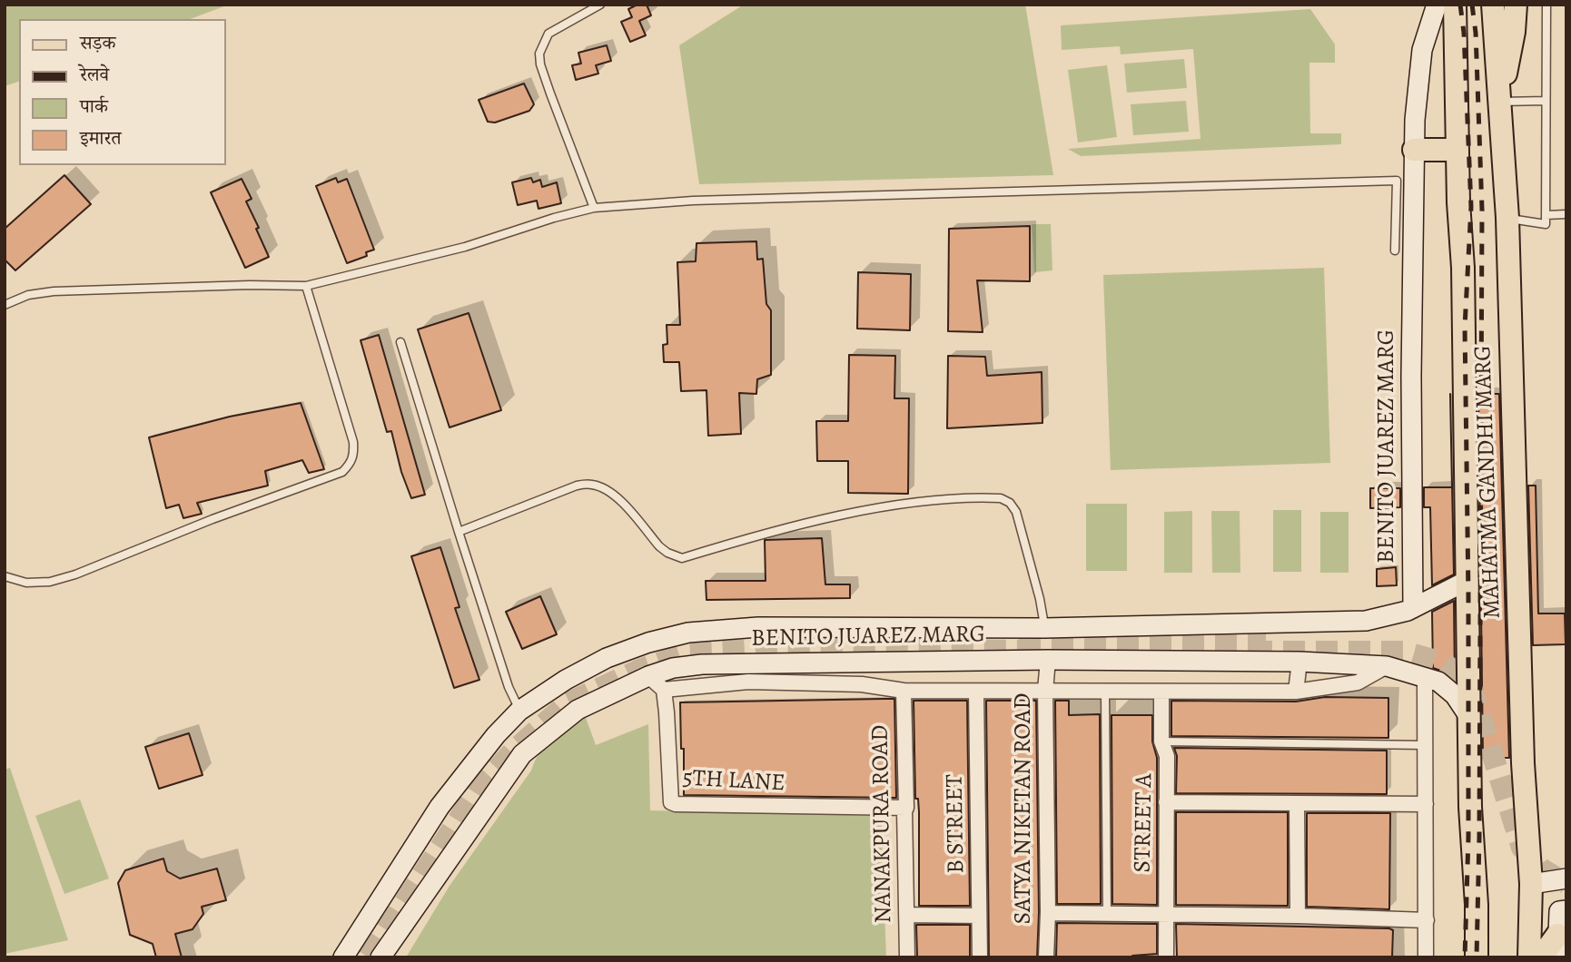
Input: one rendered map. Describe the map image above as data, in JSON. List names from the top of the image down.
{
  "streets": {
    "main road": ["MAHATMA GANDHI MARG"],
    "street": [
      "BENITO JUAREZ MARG",
      "5TH LANE",
      "SATYA NIKETAN ROAD",
      "STREET A",
      "NANAKPURA ROAD",
      "B STREET"
    ]
  },
  "crossings": [
    ["BENITO JUAREZ MARG", "MAHATMA GANDHI MARG"],
    ["BENITO JUAREZ MARG", "SATYA NIKETAN ROAD"],
    ["5TH LANE", "NANAKPURA ROAD"]
  ],
  "legend": [
    "सड़क",
    "रेलवे",
    "पार्क",
    "इमारत"
  ]
}
